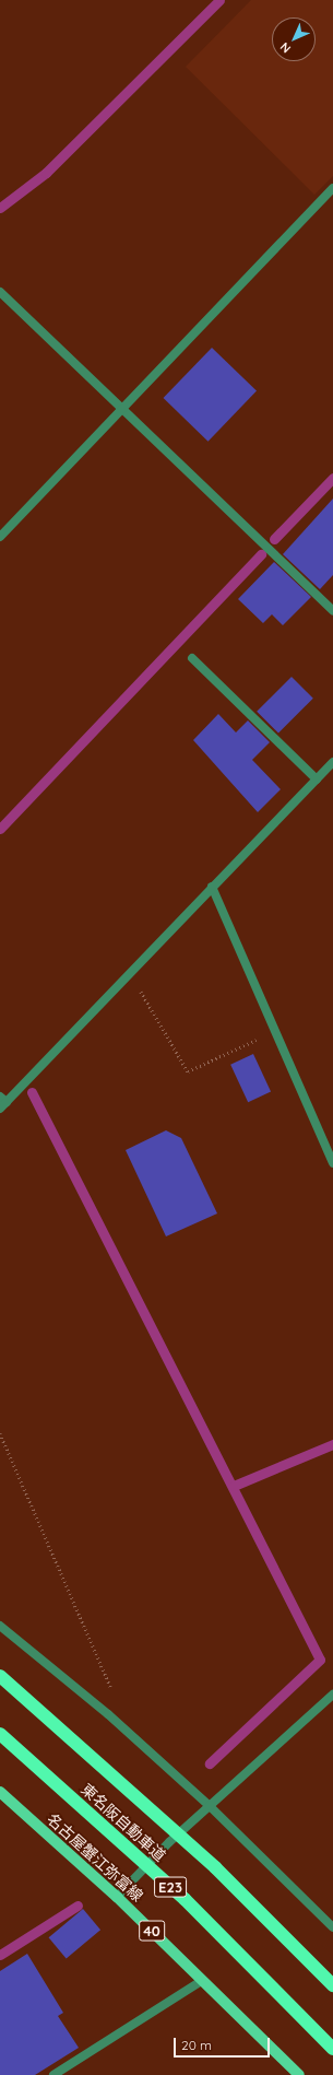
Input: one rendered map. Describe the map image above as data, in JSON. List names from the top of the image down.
{
  "streets": {
    "highway": ["東名阪自動車道", "E23"],
    "main road": ["名古屋蟹江弥富線", "40"]
  },
  "scale_bar": "20 m",
  "north": "bottom left"
}
